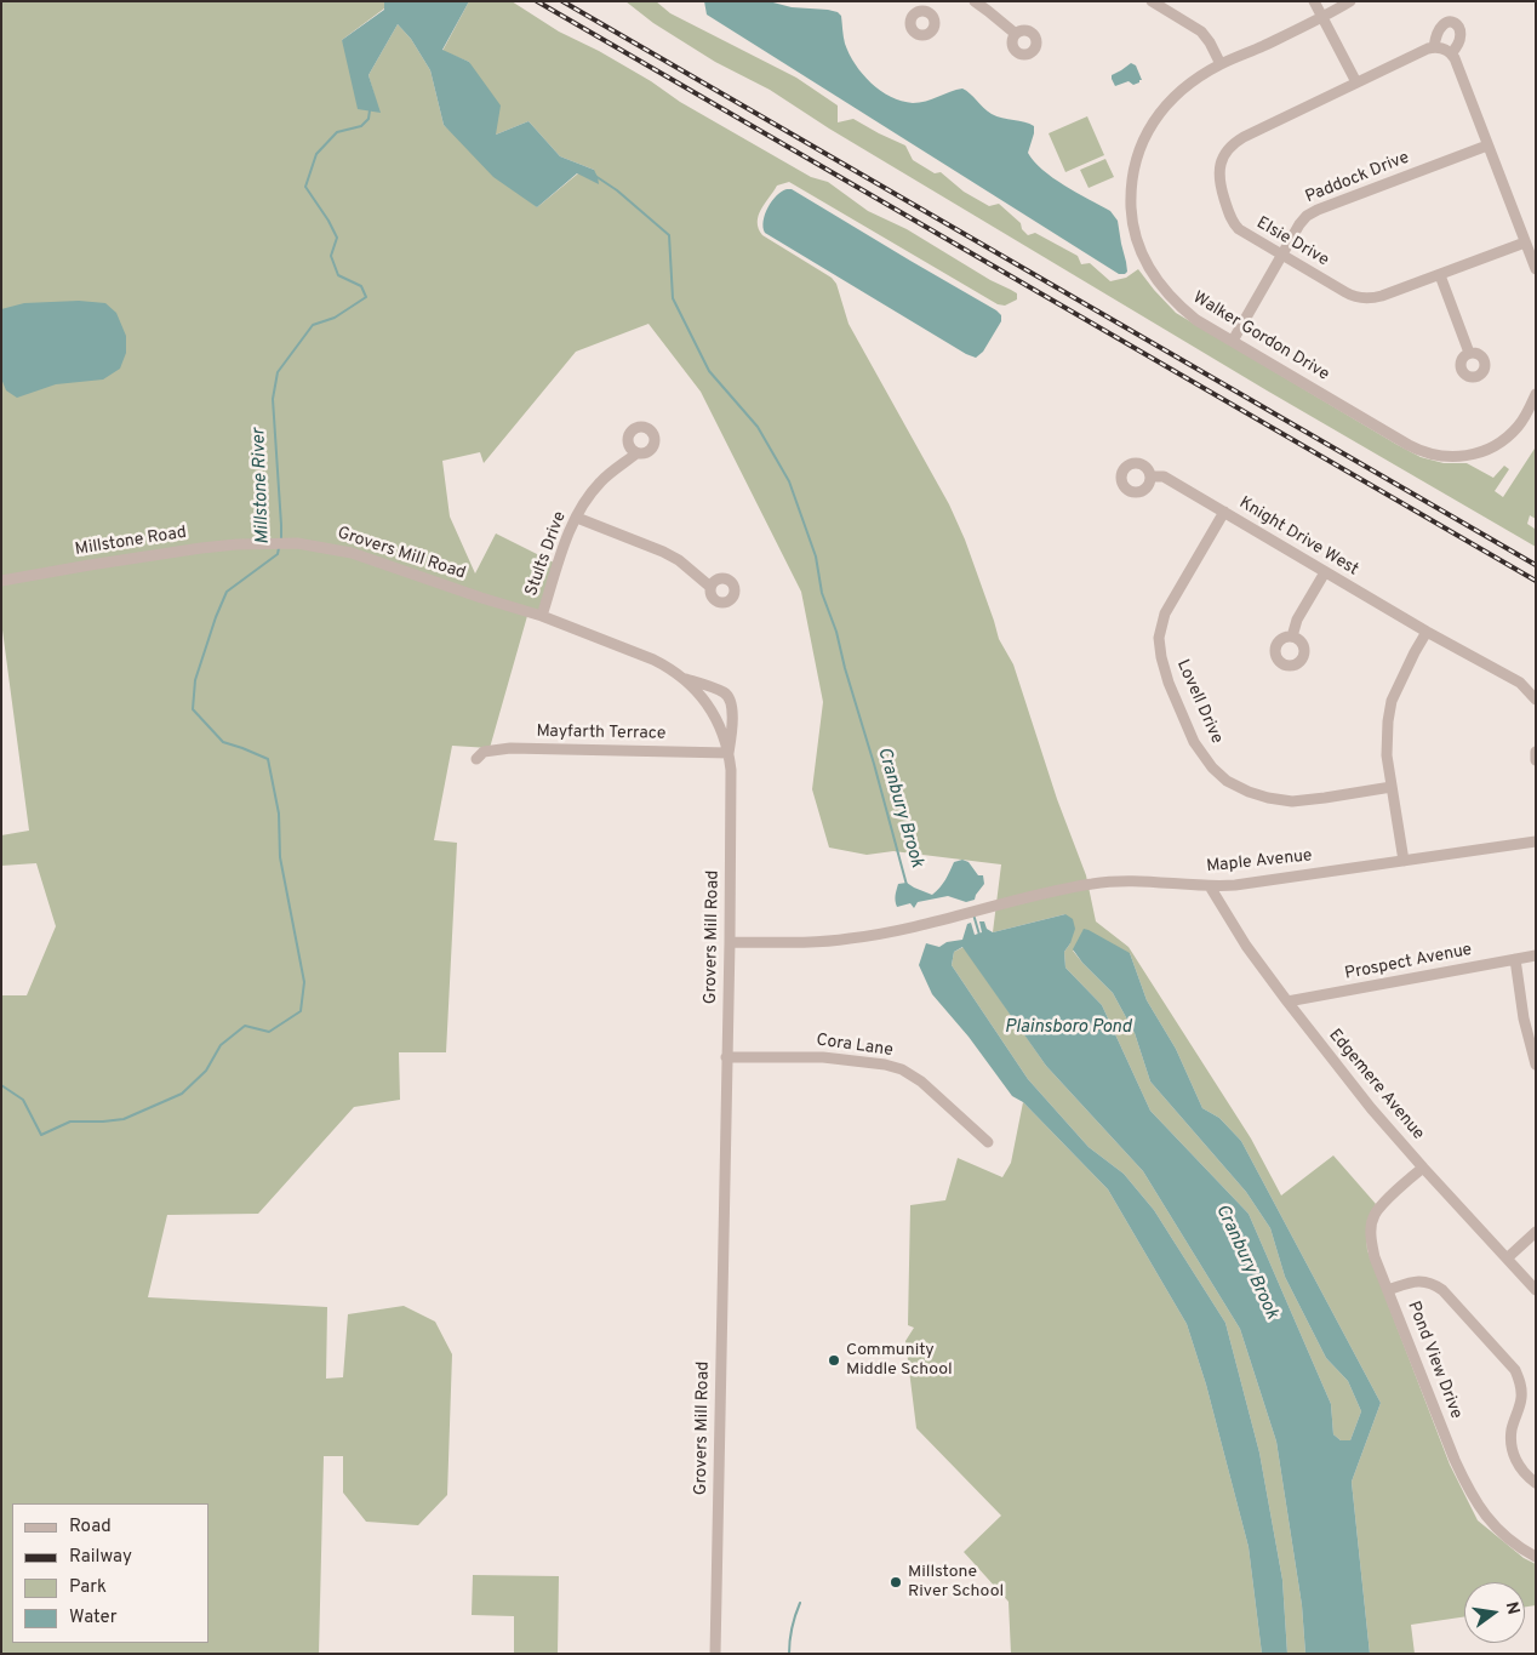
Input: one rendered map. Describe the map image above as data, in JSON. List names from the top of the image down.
{
  "streets": {
    "street": [
      "Paddock Drive",
      "Elsie Drive",
      "Walker Gordon Drive",
      "Knight Drive West",
      "Millstone Road",
      "Grovers Mill Road",
      "Stults Drive",
      "Lovell Drive",
      "Mayfarth Terrace",
      "Maple Avenue",
      "Prospect Avenue",
      "Cora Lane",
      "Edgemere Avenue",
      "Pond View Drive"
    ]
  },
  "crossings": [
    ["Paddock Drive", "Elsie Drive"],
    ["Paddock Drive", "Walker Gordon Drive"],
    ["Knight Drive West", "Lovell Drive"],
    ["Millstone Road", "Grovers Mill Road"],
    ["Grovers Mill Road", "Stults Drive"],
    ["Grovers Mill Road", "Mayfarth Terrace"],
    ["Grovers Mill Road", "Maple Avenue"],
    ["Grovers Mill Road", "Cora Lane"],
    ["Maple Avenue", "Edgemere Avenue"],
    ["Prospect Avenue", "Edgemere Avenue"],
    ["Edgemere Avenue", "Pond View Drive"]
  ],
  "water": ["Millstone River", "Cranbury Brook", "Plainsboro Pond"],
  "places": ["Community Middle School", "Millstone River School"],
  "legend": [
    "Road",
    "Railway",
    "Park",
    "Water"
  ],
  "north": "right"
}
